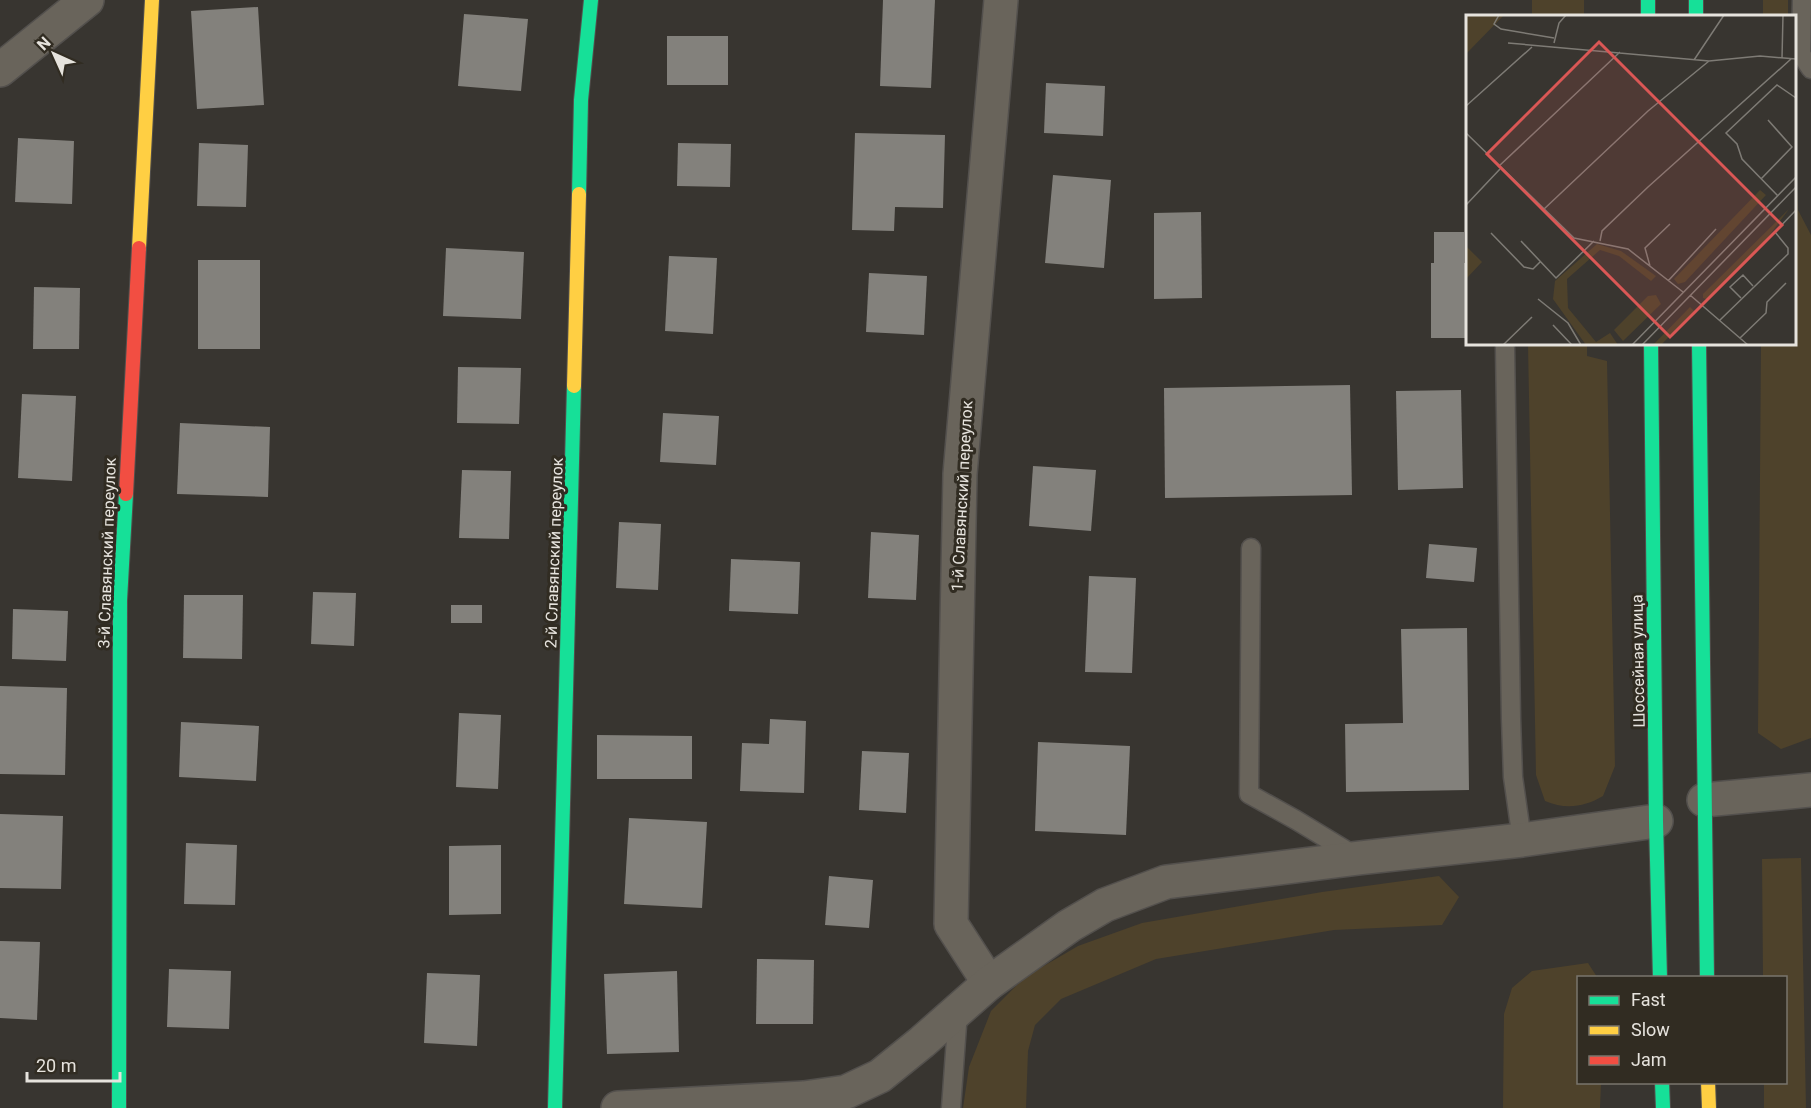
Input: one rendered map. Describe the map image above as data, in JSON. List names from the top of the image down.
{
  "streets": {
    "street": [
      "1-й Славянский переулок",
      "3-й Славянский переулок",
      "2-й Славянский переулок",
      "Шоссейная улица"
    ]
  },
  "legend": ["Fast", "Slow", "Jam"],
  "scale_bar": "20 m",
  "north": "top left"
}
